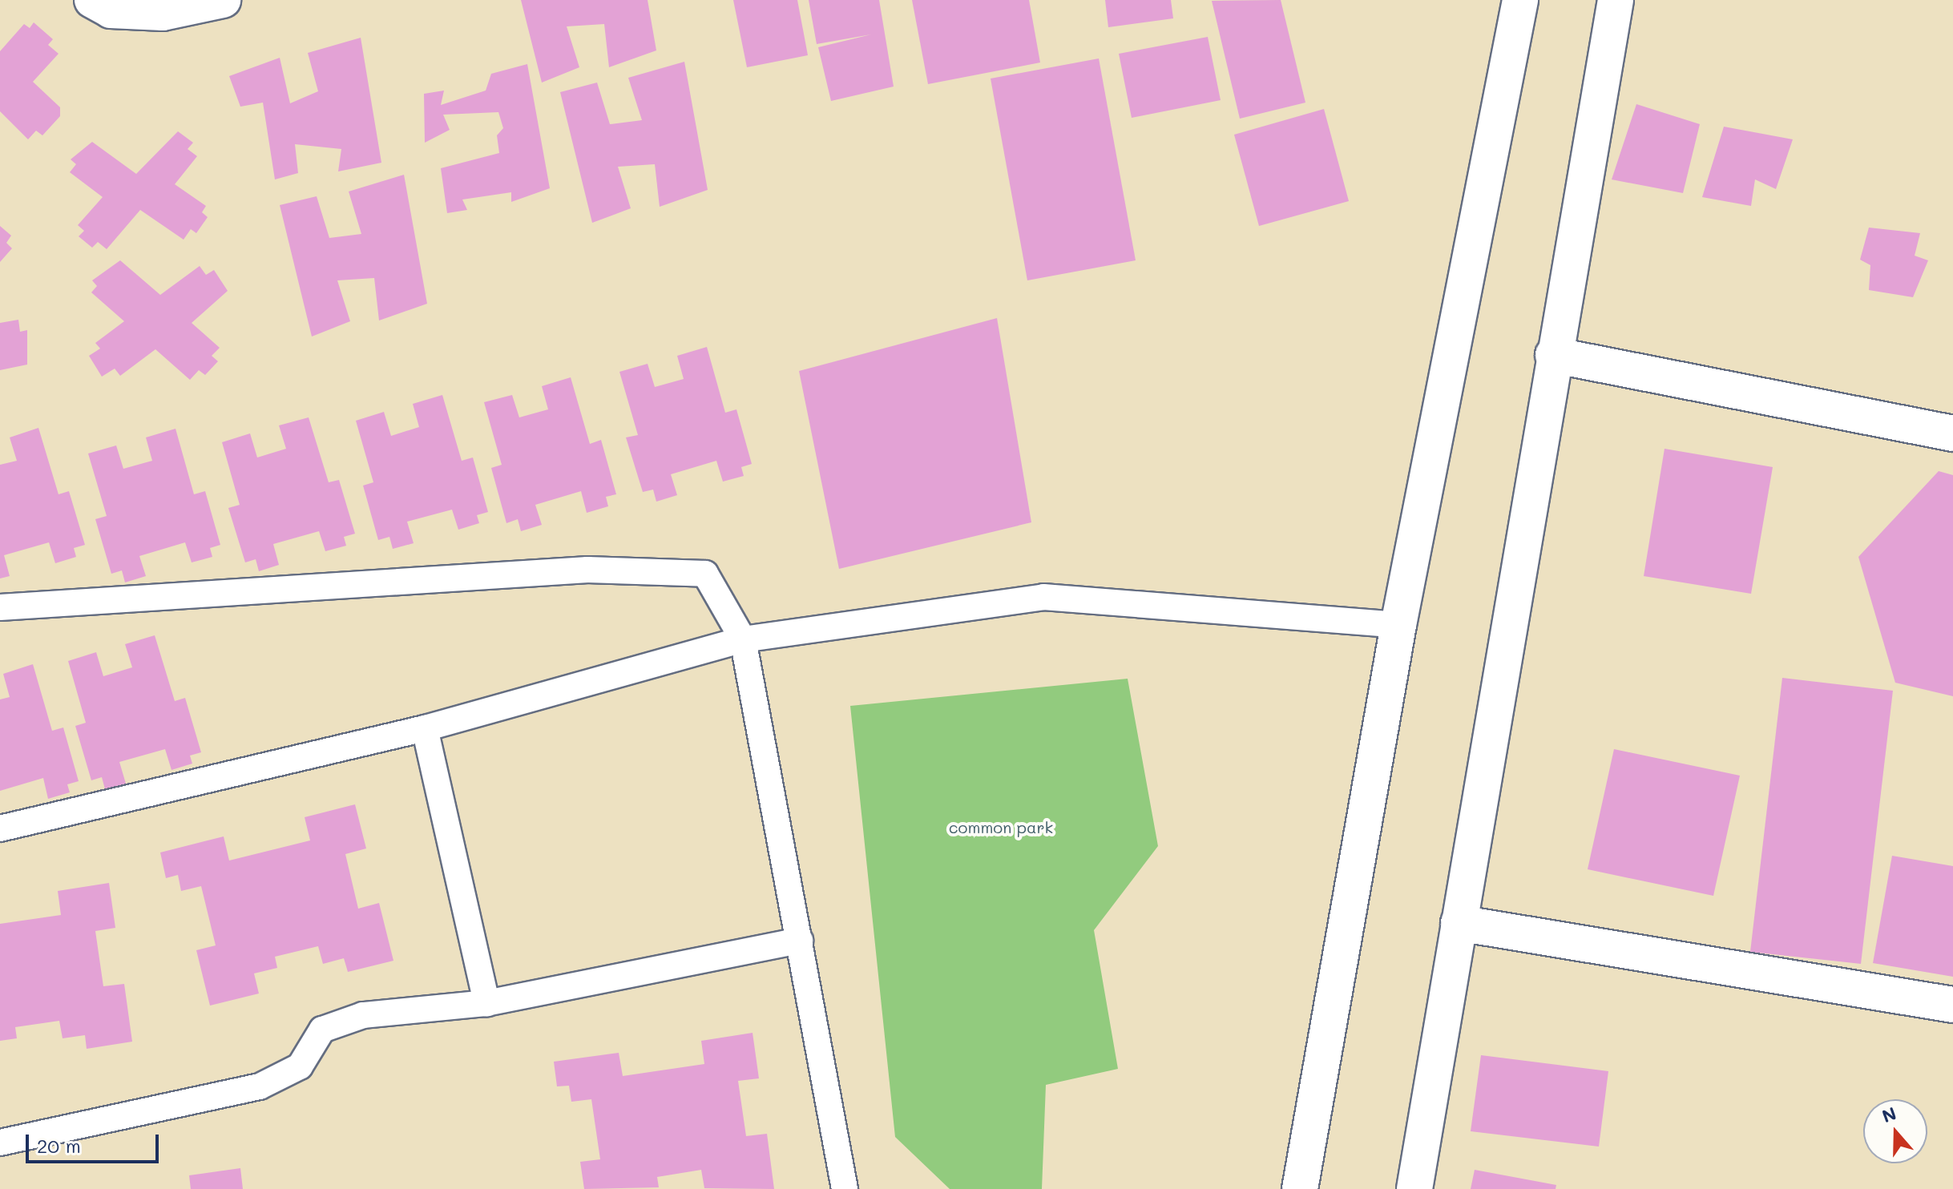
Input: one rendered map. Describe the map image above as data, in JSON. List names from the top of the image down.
{
  "parks": ["common park"],
  "scale_bar": "20 m",
  "north": "top"
}
